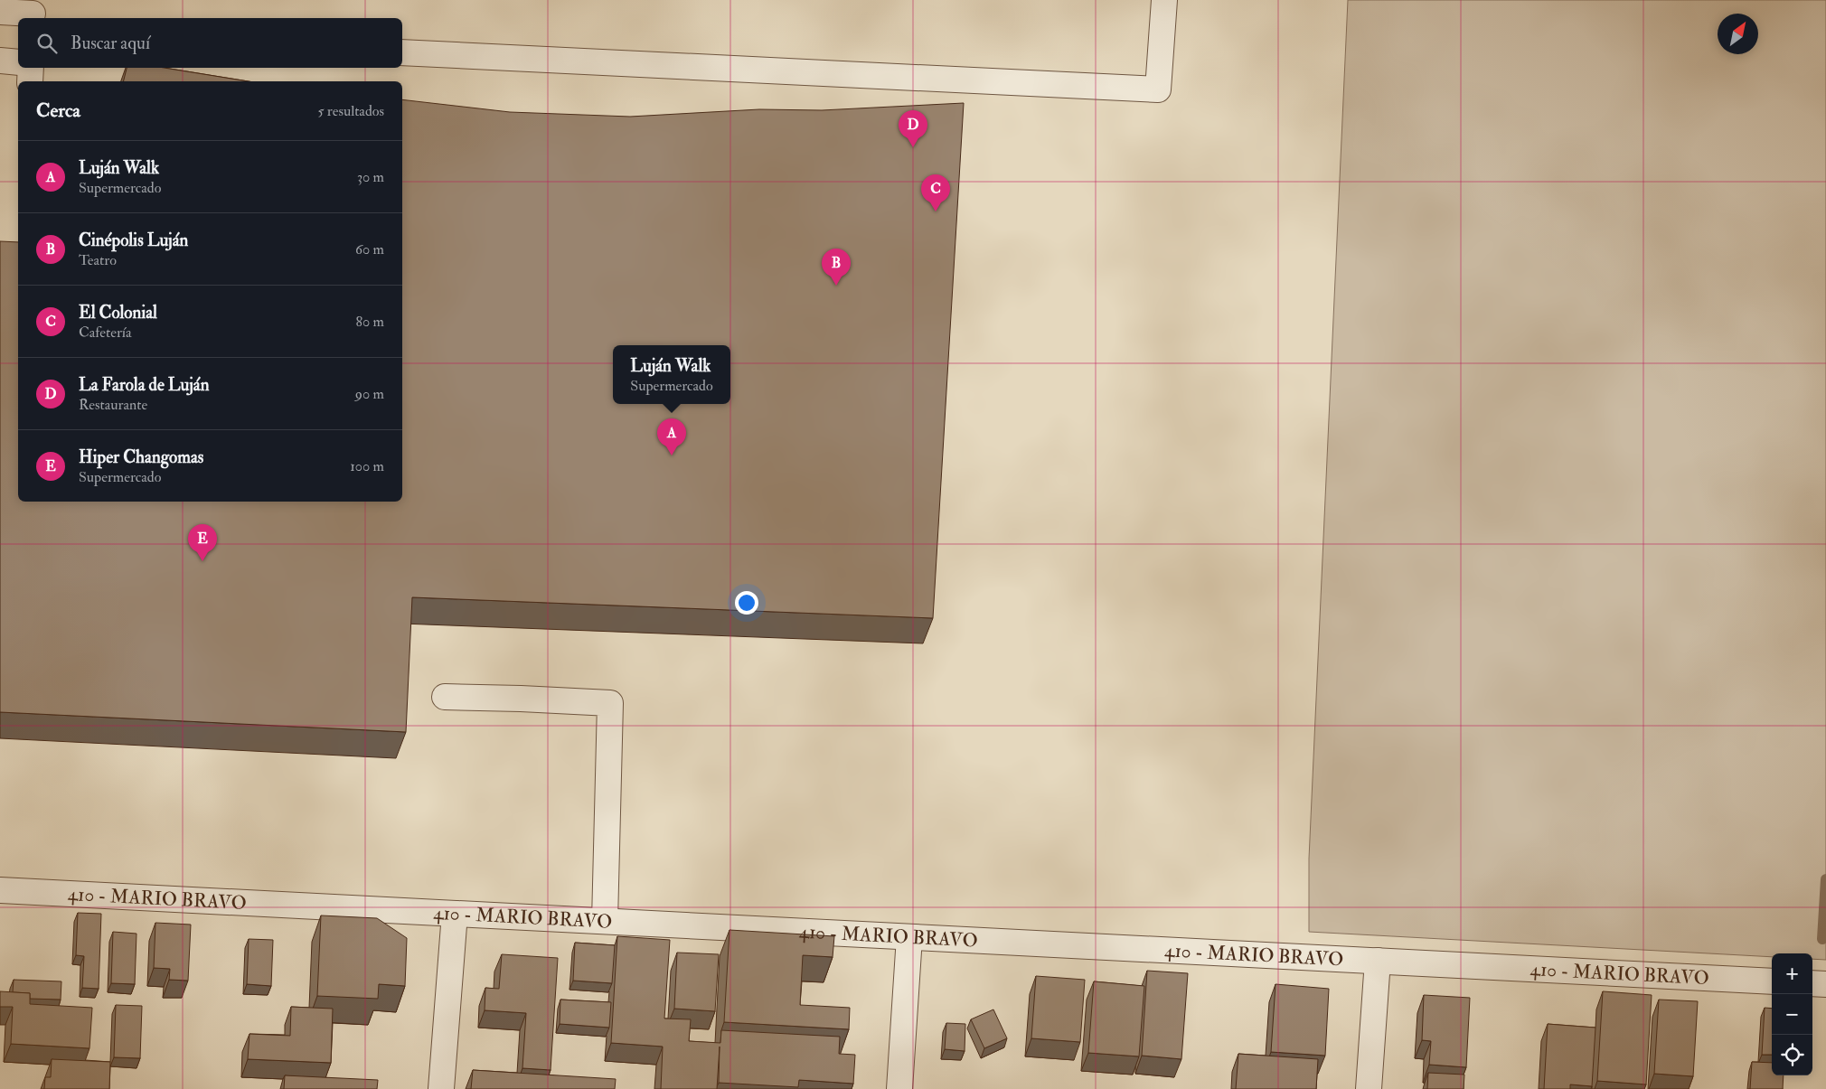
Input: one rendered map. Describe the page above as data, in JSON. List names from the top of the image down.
{
  "streets": {
    "street": ["410 - MARIO BRAVO"]
  },
  "north": "top right",
  "page": {
    "search": "Buscar aquí",
    "heading": ["Cerca", "5 resultados"],
    "pins": [
      "D",
      "C",
      "B",
      "A",
      "E"
    ],
    "list": [
      {
        "mark": "A",
        "name": "Luján Walk",
        "note": "Supermercado",
        "value": "30 m"
      },
      {
        "mark": "B",
        "name": "Cinépolis Luján",
        "note": "Teatro",
        "value": "60 m"
      },
      {
        "mark": "C",
        "name": "El Colonial",
        "note": "Cafetería",
        "value": "80 m"
      },
      {
        "mark": "D",
        "name": "La Farola de Luján",
        "note": "Restaurante",
        "value": "90 m"
      },
      {
        "mark": "E",
        "name": "Hiper Changomas",
        "note": "Supermercado",
        "value": "100 m"
      }
    ],
    "popup": ["Luján Walk", "Supermercado"],
    "map_buttons": ["+", "−"]
  }
}
